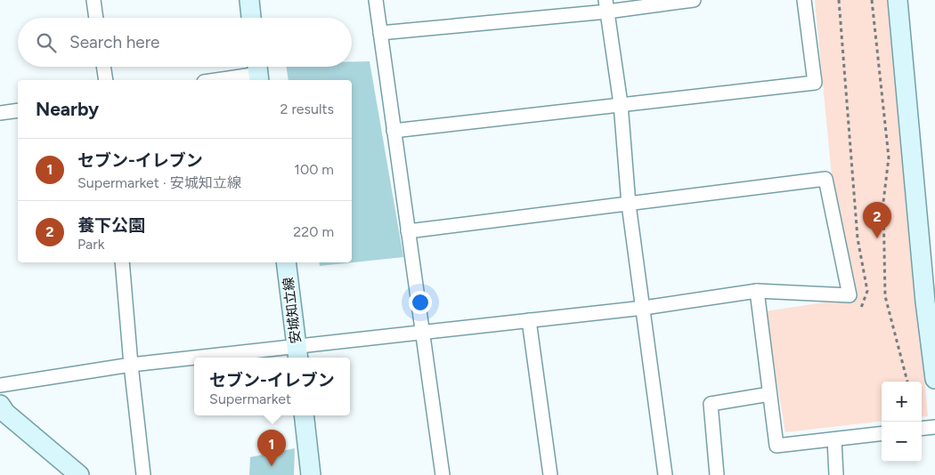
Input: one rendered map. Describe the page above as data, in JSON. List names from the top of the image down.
{
  "streets": {
    "street": ["安城知立線"]
  },
  "page": {
    "search": "Search here",
    "heading": ["Nearby", "2 results"],
    "list": [
      {
        "mark": "1",
        "name": "セブン-イレブン",
        "note": "Supermarket · 安城知立線",
        "value": "100 m"
      },
      {
        "mark": "2",
        "name": "養下公園",
        "note": "Park",
        "value": "220 m"
      }
    ],
    "pins": ["2", "1"],
    "popup": ["セブン-イレブン", "Supermarket"],
    "map_buttons": ["+", "−"]
  }
}
